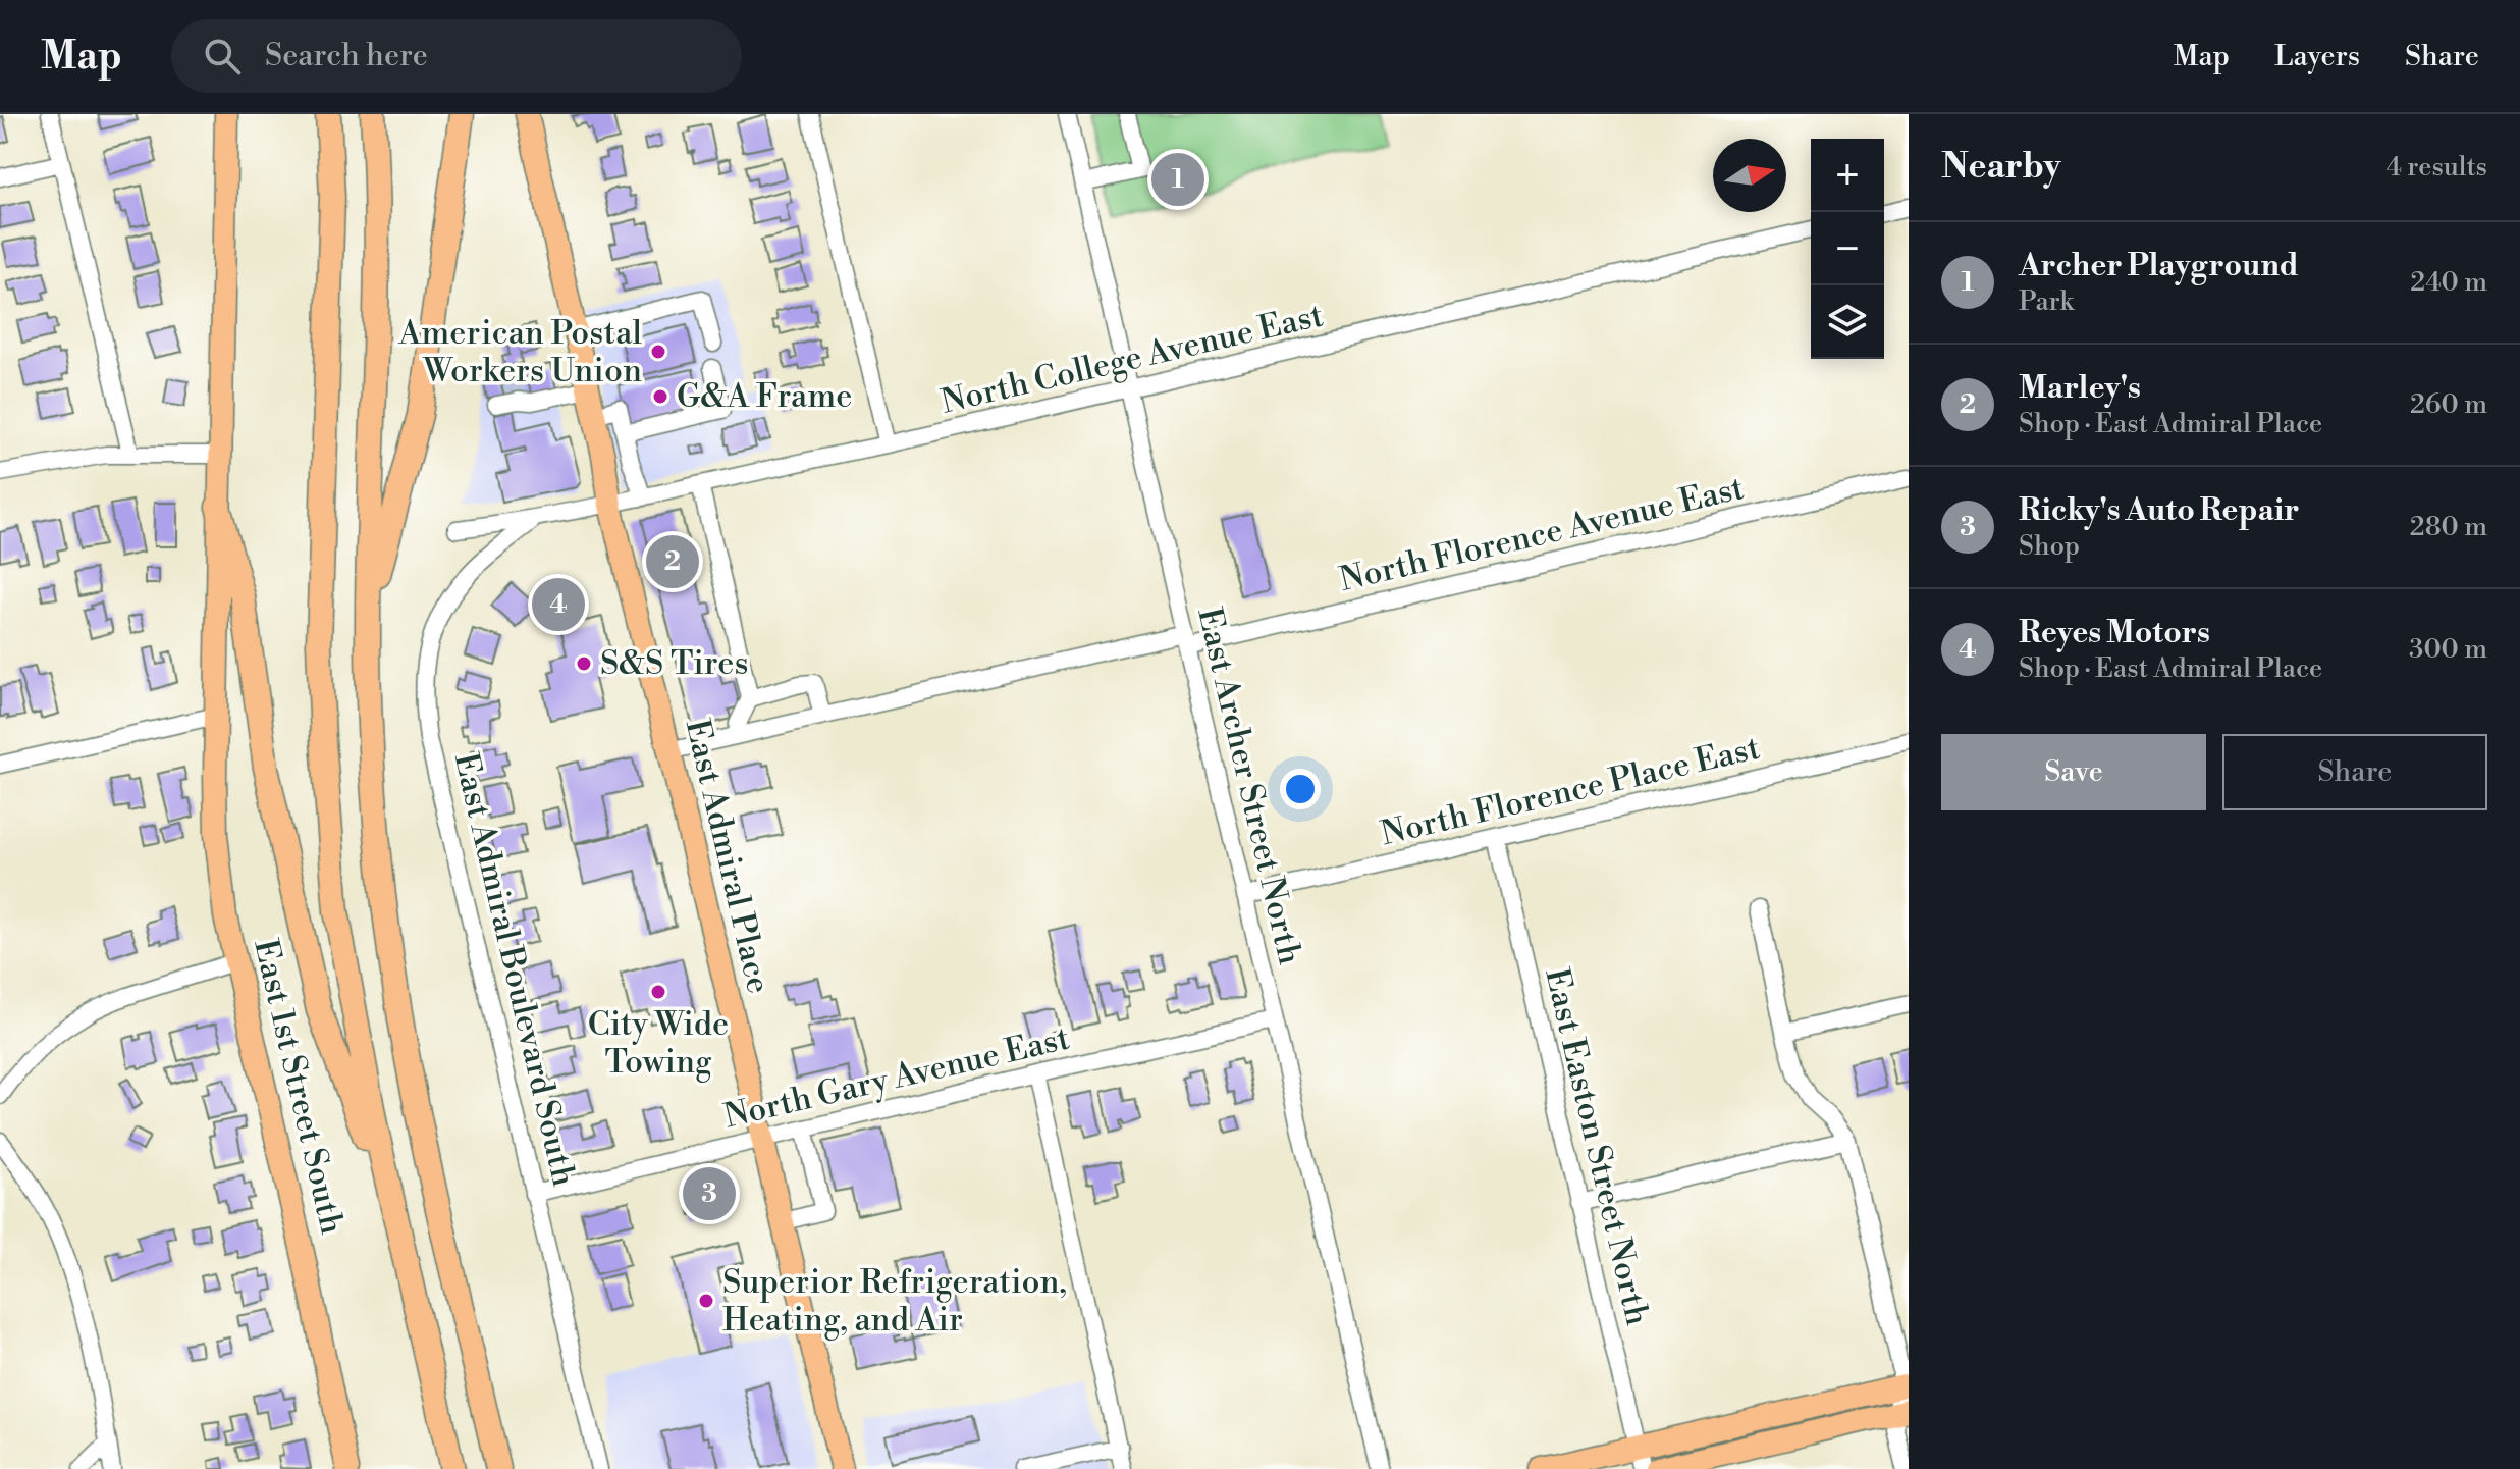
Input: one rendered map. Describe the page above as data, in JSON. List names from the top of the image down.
{
  "streets": {
    "main road": ["East Admiral Place", "East 1st Street South"],
    "street": [
      "North College Avenue East",
      "North Florence Avenue East",
      "East Archer Street North",
      "North Florence Place East",
      "East Admiral Boulevard South",
      "North Gary Avenue East",
      "East Easton Street North"
    ]
  },
  "crossings": [
    ["North College Avenue East", "East Archer Street North"],
    ["North College Avenue East", "East Admiral Place"],
    ["North College Avenue East", "East Admiral Boulevard South"],
    ["North Florence Avenue East", "East Archer Street North"],
    ["North Florence Avenue East", "East Admiral Place"],
    ["East Archer Street North", "North Florence Place East"],
    ["East Archer Street North", "North Gary Avenue East"],
    ["North Florence Place East", "East Easton Street North"],
    ["East Admiral Place", "North Gary Avenue East"],
    ["East Admiral Boulevard South", "North Gary Avenue East"]
  ],
  "places": [
    "American Postal Workers Union",
    "G&A Frame",
    "S&S Tires",
    "City Wide Towing",
    "Superior Refrigeration, Heating, and Air"
  ],
  "north": "right",
  "page": {
    "header": "Map",
    "search": "Search here",
    "nav": ["Map", "Layers", "Share"],
    "heading": ["Nearby", "4 results"],
    "map_buttons": ["+", "−"],
    "pins": [
      "1",
      "2",
      "4",
      "3"
    ],
    "list": [
      {
        "mark": "1",
        "name": "Archer Playground",
        "note": "Park",
        "value": "240 m"
      },
      {
        "mark": "2",
        "name": "Marley's",
        "note": "Shop · East Admiral Place",
        "value": "260 m"
      },
      {
        "mark": "3",
        "name": "Ricky's Auto Repair",
        "note": "Shop",
        "value": "280 m"
      },
      {
        "mark": "4",
        "name": "Reyes Motors",
        "note": "Shop · East Admiral Place",
        "value": "300 m"
      }
    ],
    "buttons": ["Save", "Share"]
  }
}
